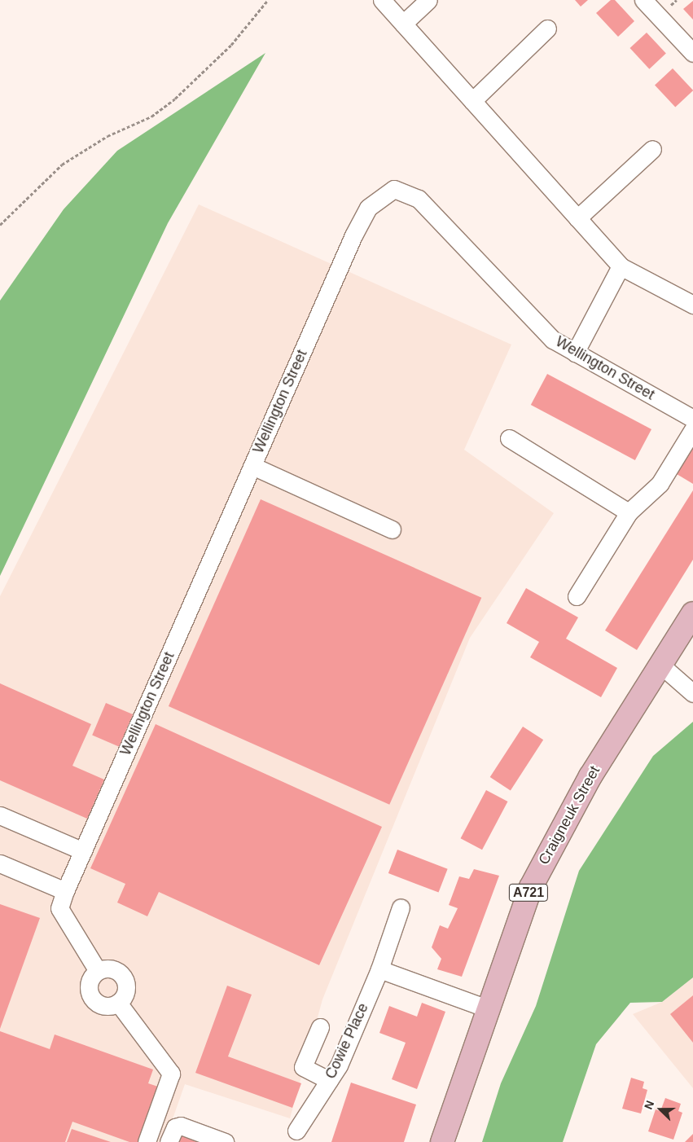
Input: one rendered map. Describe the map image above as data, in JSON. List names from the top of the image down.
{
  "streets": {
    "main road": ["Craigneuk Street", "A721"],
    "street": ["Wellington Street", "Cowie Place"]
  },
  "north": "left"
}
